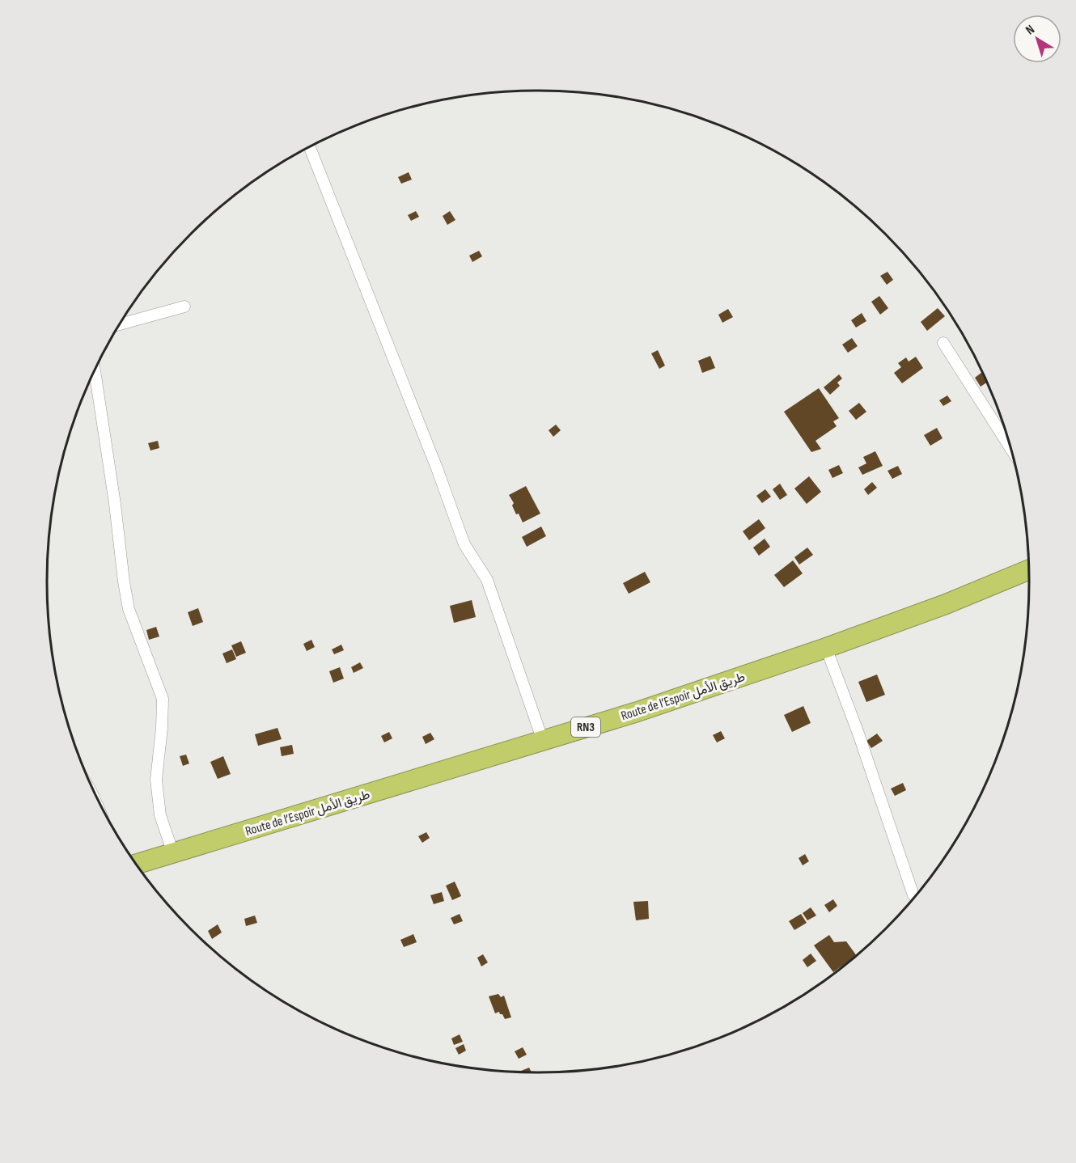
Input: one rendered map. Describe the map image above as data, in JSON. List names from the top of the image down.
{
  "streets": {
    "highway": ["Route de l’Espoir طريق الأمل", "RN3"]
  },
  "north": "top left"
}
